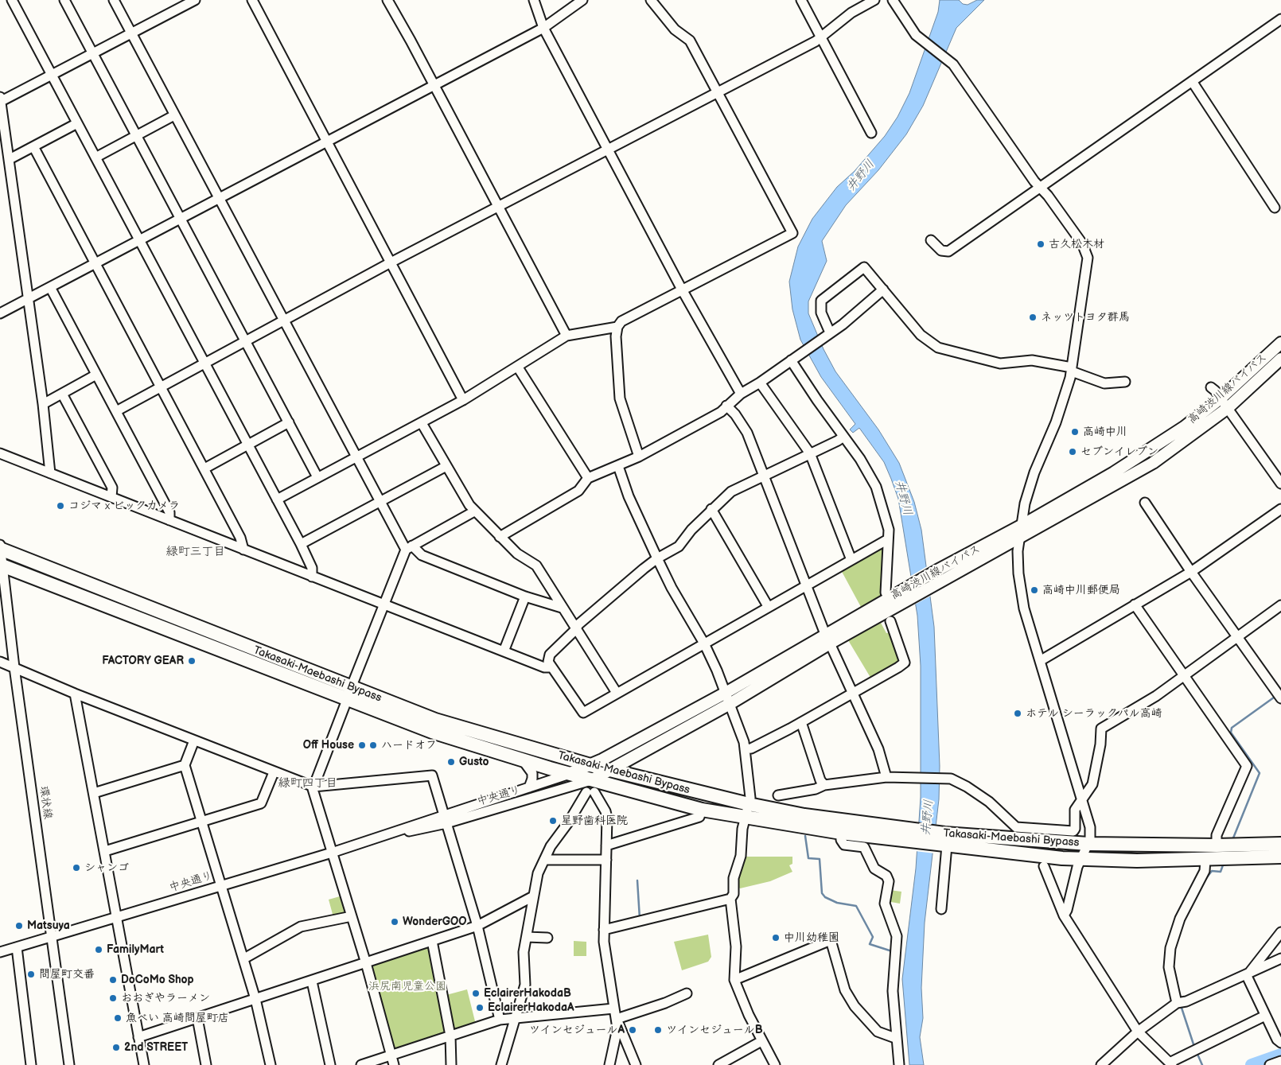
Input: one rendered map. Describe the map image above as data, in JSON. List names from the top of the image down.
{
  "streets": {
    "highway": ["Takasaki-Maebashi Bypass"],
    "main road": ["高崎渋川線バイパス"],
    "street": ["中央通り", "環状線"]
  },
  "crossings": [
    ["高崎渋川線バイパス", "Takasaki-Maebashi Bypass"],
    ["高崎渋川線バイパス", "中央通り"],
    ["Takasaki-Maebashi Bypass", "中央通り"],
    ["Takasaki-Maebashi Bypass", "環状線"],
    ["中央通り", "環状線"]
  ],
  "districts": ["緑町三丁目", "緑町四丁目"],
  "water": ["井野川"],
  "parks": ["浜尻南児童公園"],
  "places": [
    "古久松木材",
    "ネッツトヨタ群馬",
    "高崎中川",
    "セブンイレブン",
    "コジマｘビックカメラ",
    "高崎中川郵便局",
    "FACTORY GEAR",
    "ホテル シーラックパル高崎",
    "Off House",
    "ハードオフ",
    "Gusto",
    "星野歯科医院",
    "シャンゴ",
    "WonderGOO",
    "Matsuya",
    "中川幼稚園",
    "FamilyMart",
    "問屋町交番",
    "DoCoMo Shop",
    "EclairerHakodaB",
    "おおぎやラーメン",
    "EclairerHakodaA",
    "魚べい 高崎問屋町店",
    "ツインセジュールA",
    "ツインセジュールB",
    "2nd STREET"
  ]
}
